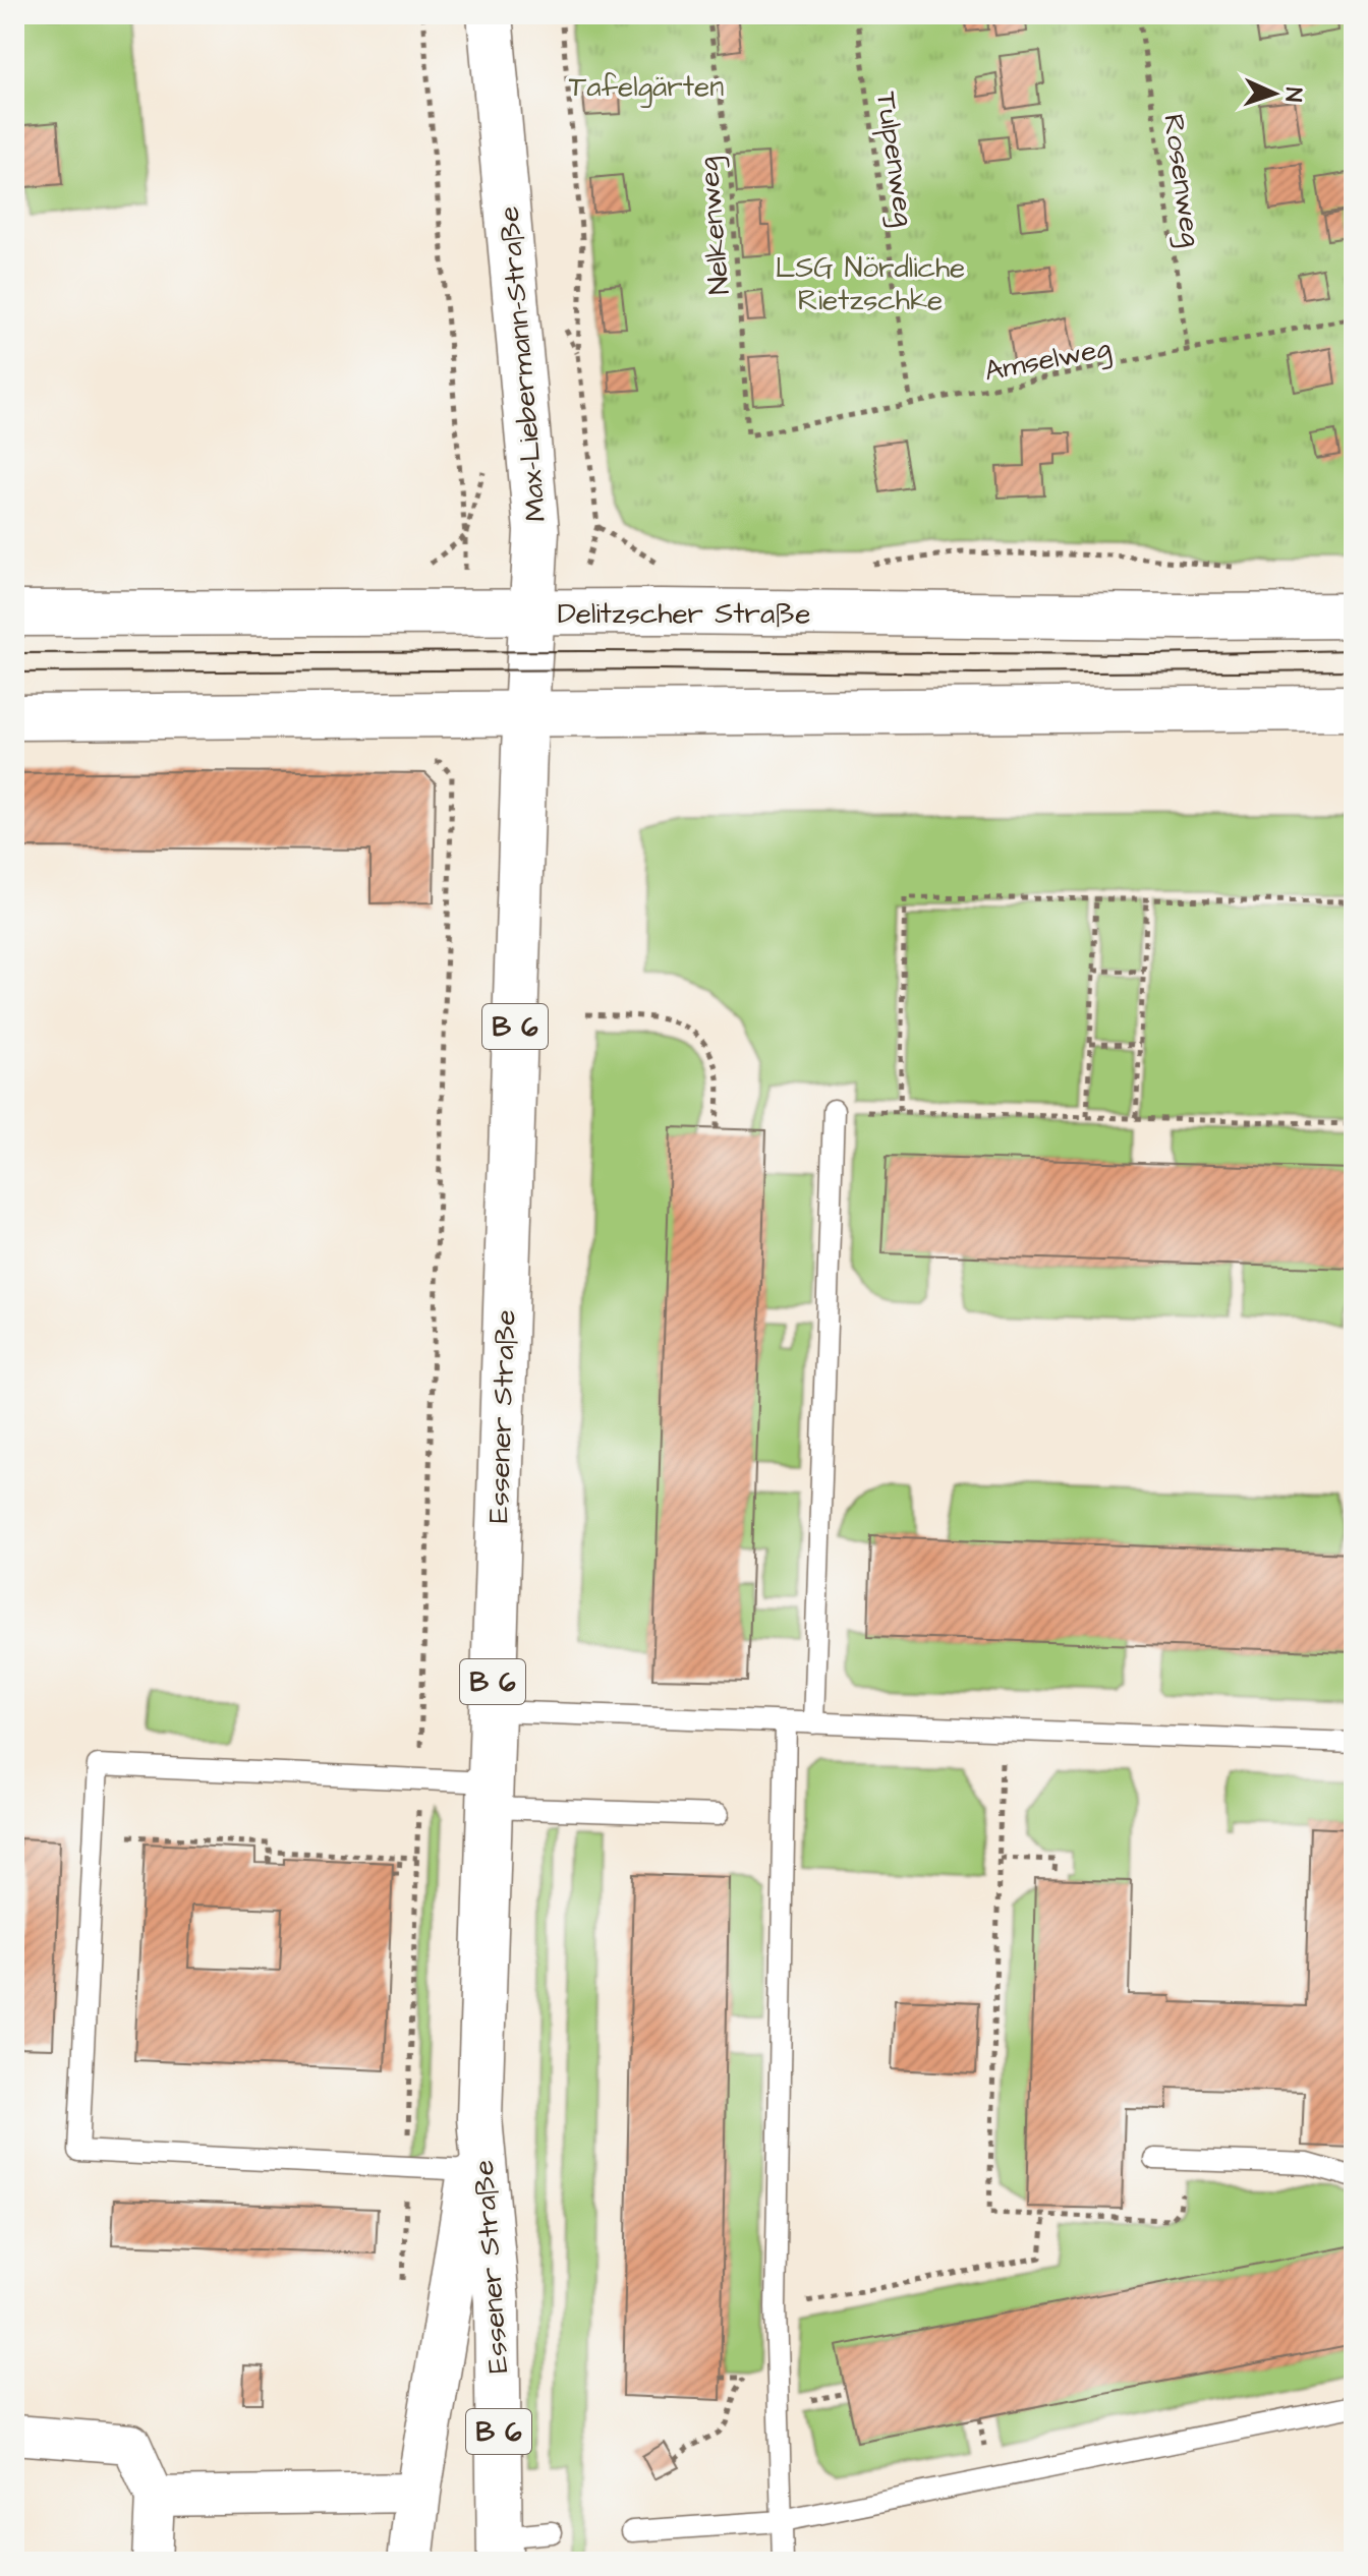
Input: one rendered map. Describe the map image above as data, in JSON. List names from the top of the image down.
{
  "streets": {
    "main road": [
      "Max-Liebermann-Straße",
      "Delitzscher Straße",
      "B 6",
      "Essener Straße"
    ],
    "path": [
      "Tulpenweg",
      "Rosenweg",
      "Nelkenweg",
      "Amselweg"
    ]
  },
  "crossings": [
    ["Tulpenweg", "Amselweg"],
    ["Rosenweg", "Amselweg"],
    ["Nelkenweg", "Amselweg"],
    ["Max-Liebermann-Straße", "Delitzscher Straße"],
    ["Max-Liebermann-Straße", "Essener Straße"]
  ],
  "parks": ["Tafelgärten", "LSG Nördliche Rietzschke"],
  "north": "right"
}
